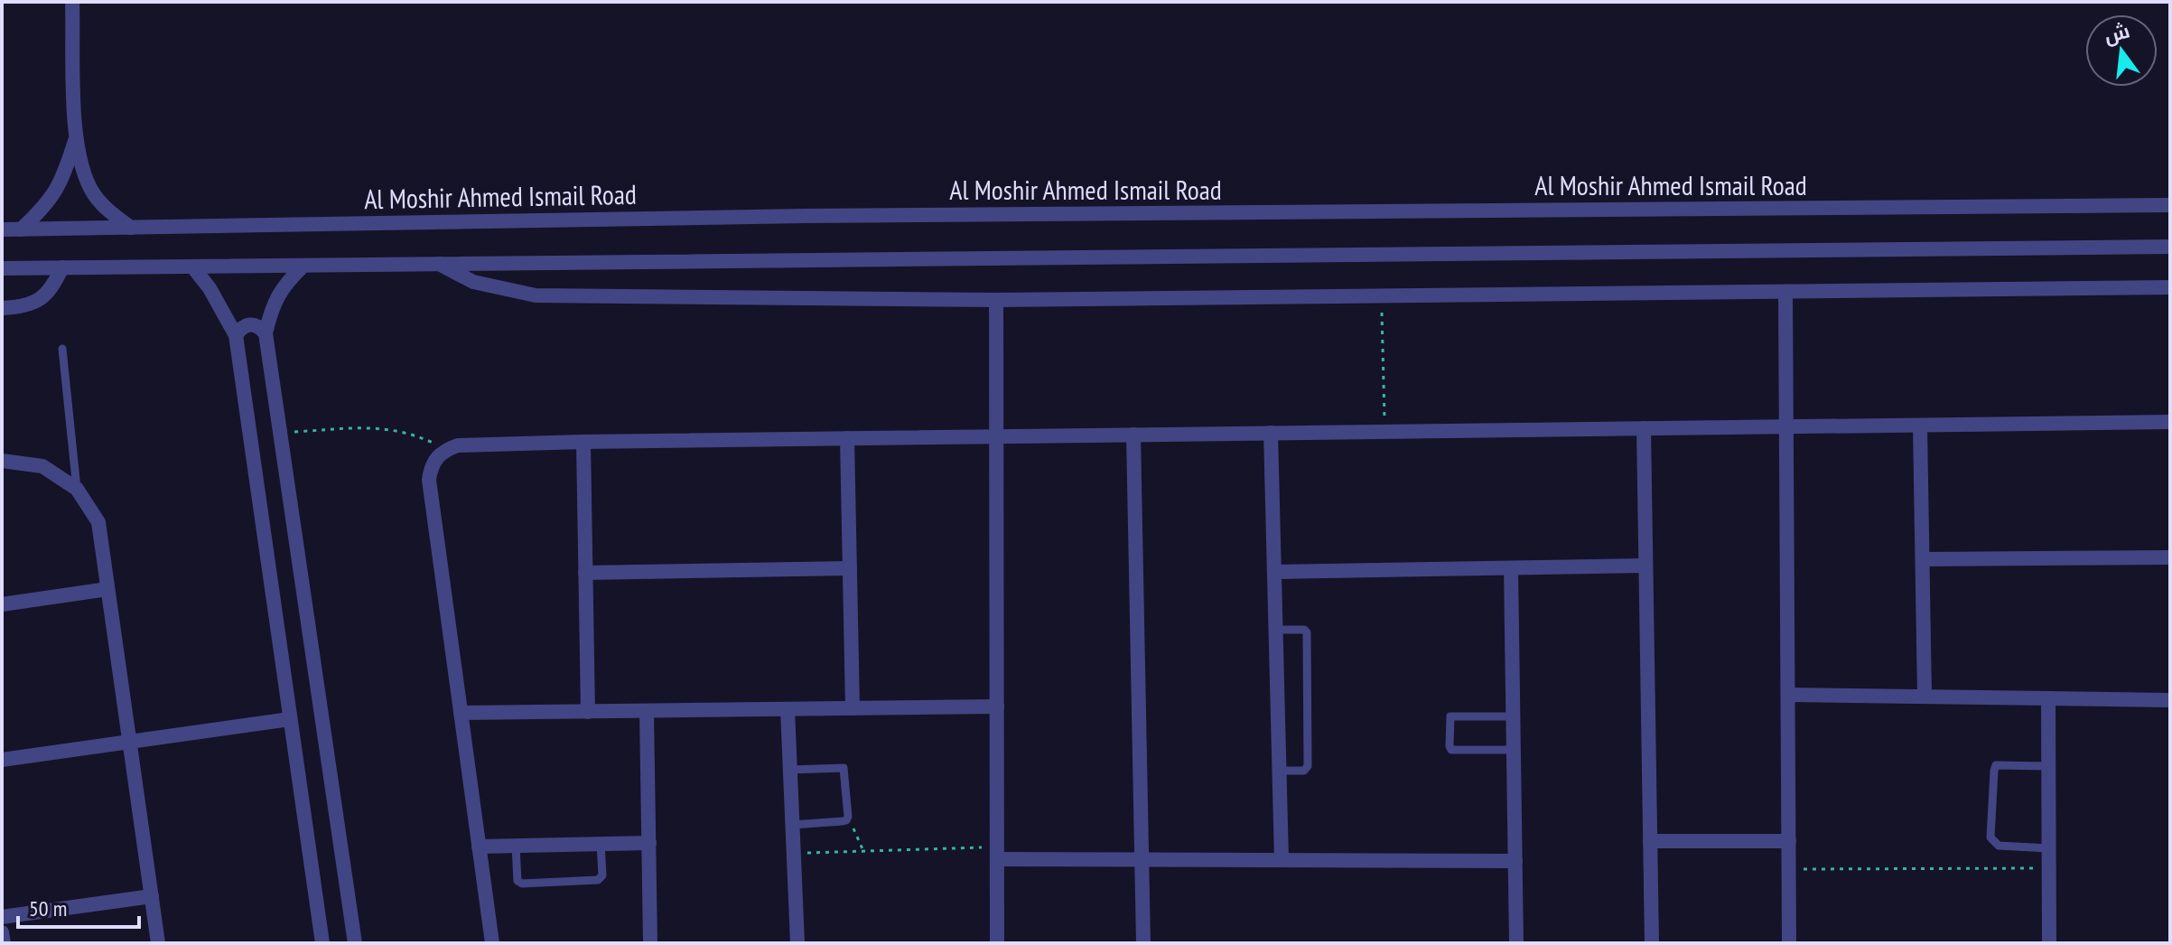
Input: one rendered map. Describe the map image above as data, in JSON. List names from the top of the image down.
{
  "streets": {
    "street": ["Al Moshir Ahmed Ismail Road"]
  },
  "scale_bar": "50 m",
  "north": "top"
}
